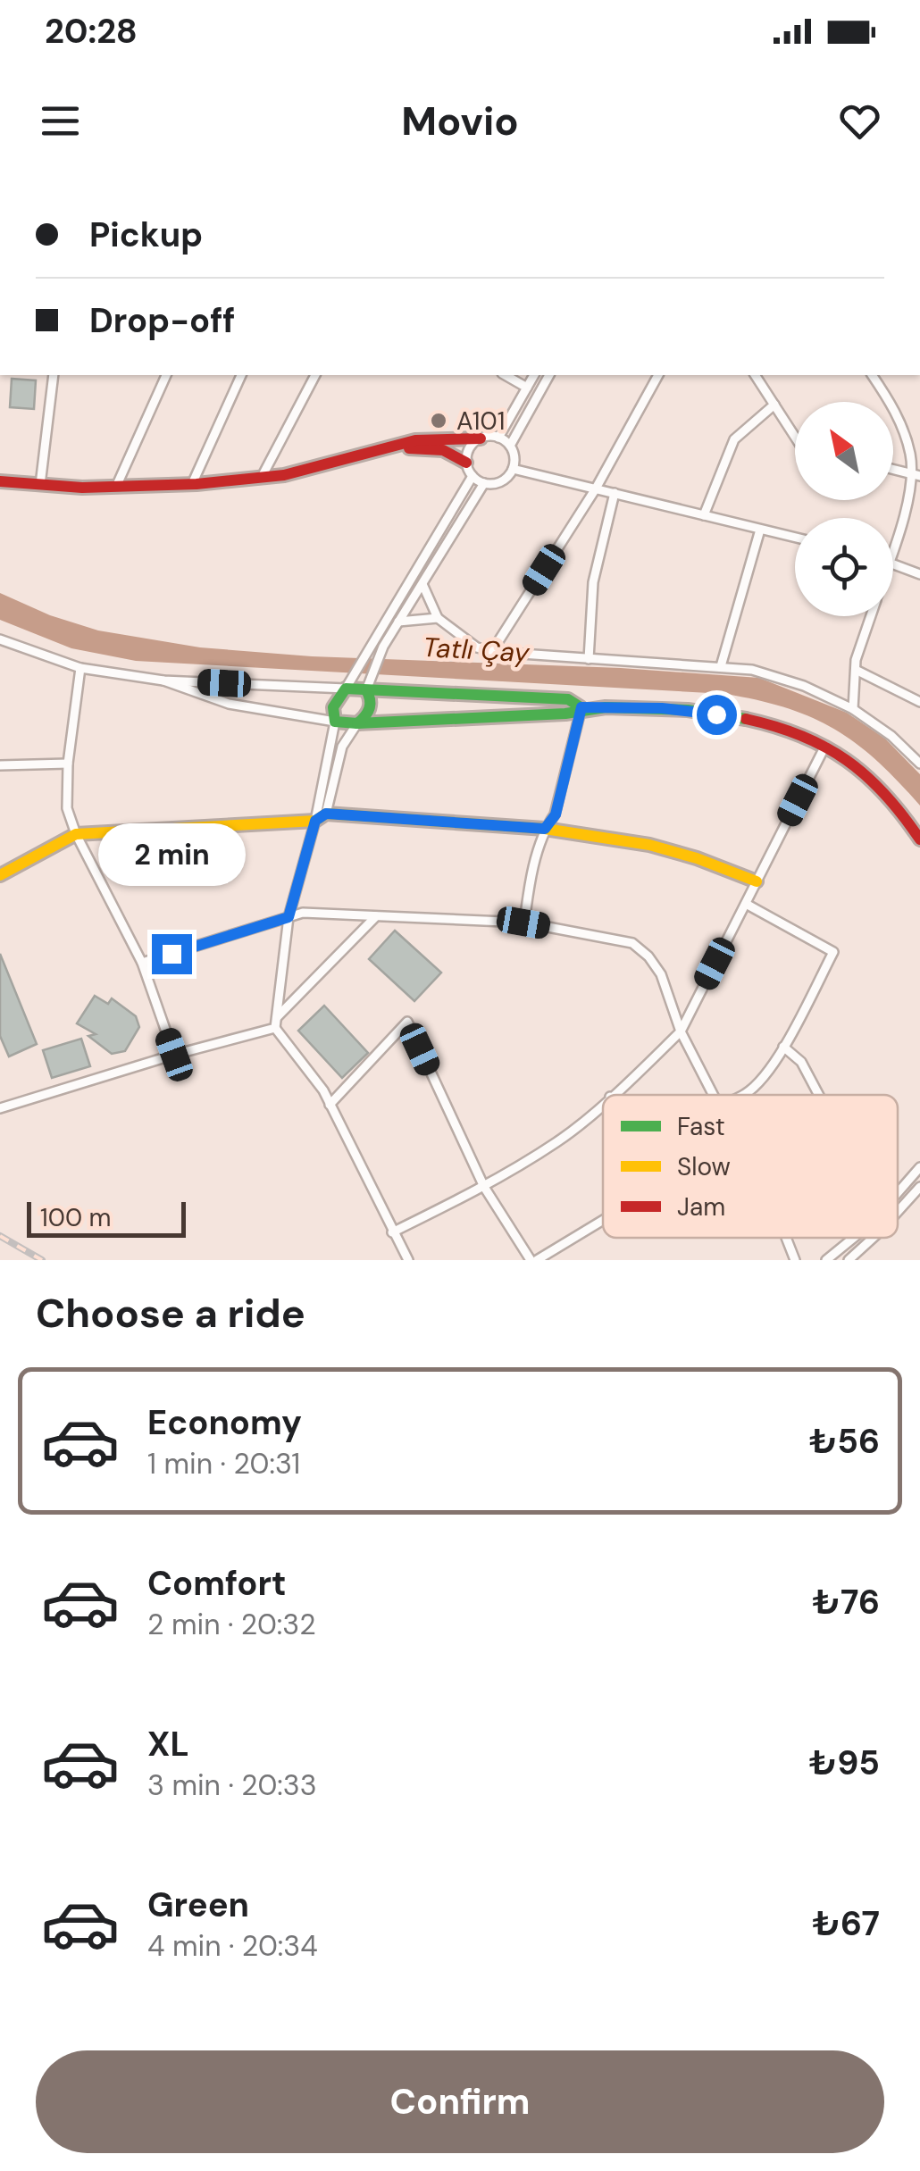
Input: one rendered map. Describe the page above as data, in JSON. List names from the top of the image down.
{
  "water": ["Tatlı Çay"],
  "places": ["A101"],
  "legend": ["Fast", "Slow", "Jam"],
  "scale_bar": "100 m",
  "north": "top left",
  "page": {
    "status": "20:28",
    "header": "Movio",
    "banner": ["Pickup", "Drop-off"],
    "bubble": "2 min",
    "scale": "100 m",
    "heading": "Choose a ride",
    "list": [
      {
        "name": "Economy",
        "note": "1 min · 20:31",
        "value": "₺56"
      },
      {
        "name": "Comfort",
        "note": "2 min · 20:32",
        "value": "₺76"
      },
      {
        "name": "XL",
        "note": "3 min · 20:33",
        "value": "₺95"
      },
      {
        "name": "Green",
        "note": "4 min · 20:34",
        "value": "₺67"
      }
    ],
    "buttons": "Confirm"
  }
}
